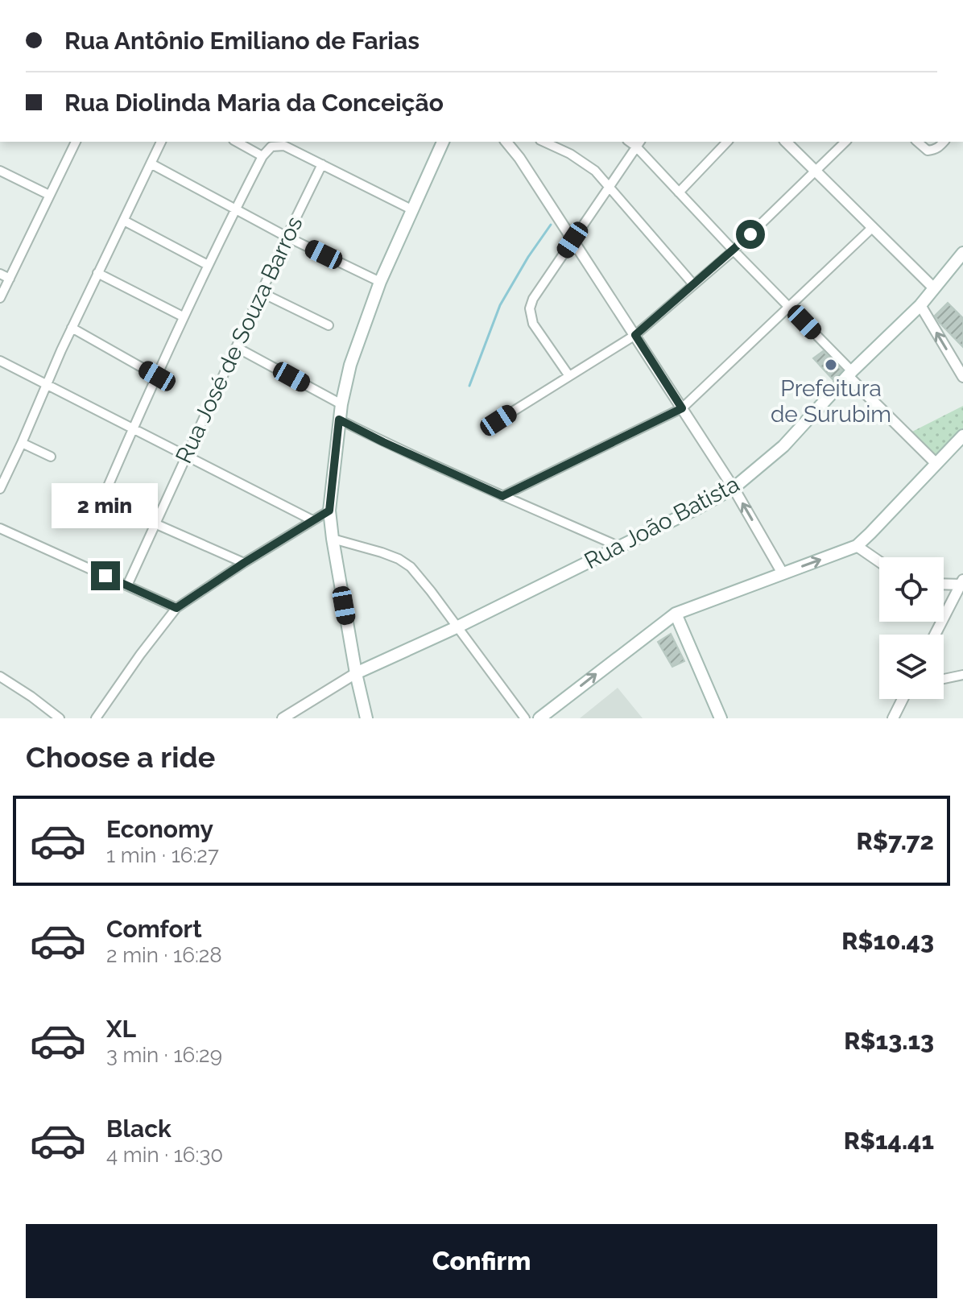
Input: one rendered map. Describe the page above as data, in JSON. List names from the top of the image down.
{
  "streets": {
    "main road": ["Rua João Batista"],
    "street": ["Rua José de Souza Barros"]
  },
  "places": ["Prefeitura de Surubim"],
  "page": {
    "banner": ["Rua Antônio Emiliano de Farias", "Rua Diolinda Maria da Conceição"],
    "bubble": "2 min",
    "heading": "Choose a ride",
    "list": [
      {
        "name": "Economy",
        "note": "1 min · 16:27",
        "value": "R$7.72"
      },
      {
        "name": "Comfort",
        "note": "2 min · 16:28",
        "value": "R$10.43"
      },
      {
        "name": "XL",
        "note": "3 min · 16:29",
        "value": "R$13.13"
      },
      {
        "name": "Black",
        "note": "4 min · 16:30",
        "value": "R$14.41"
      }
    ],
    "buttons": "Confirm"
  }
}
